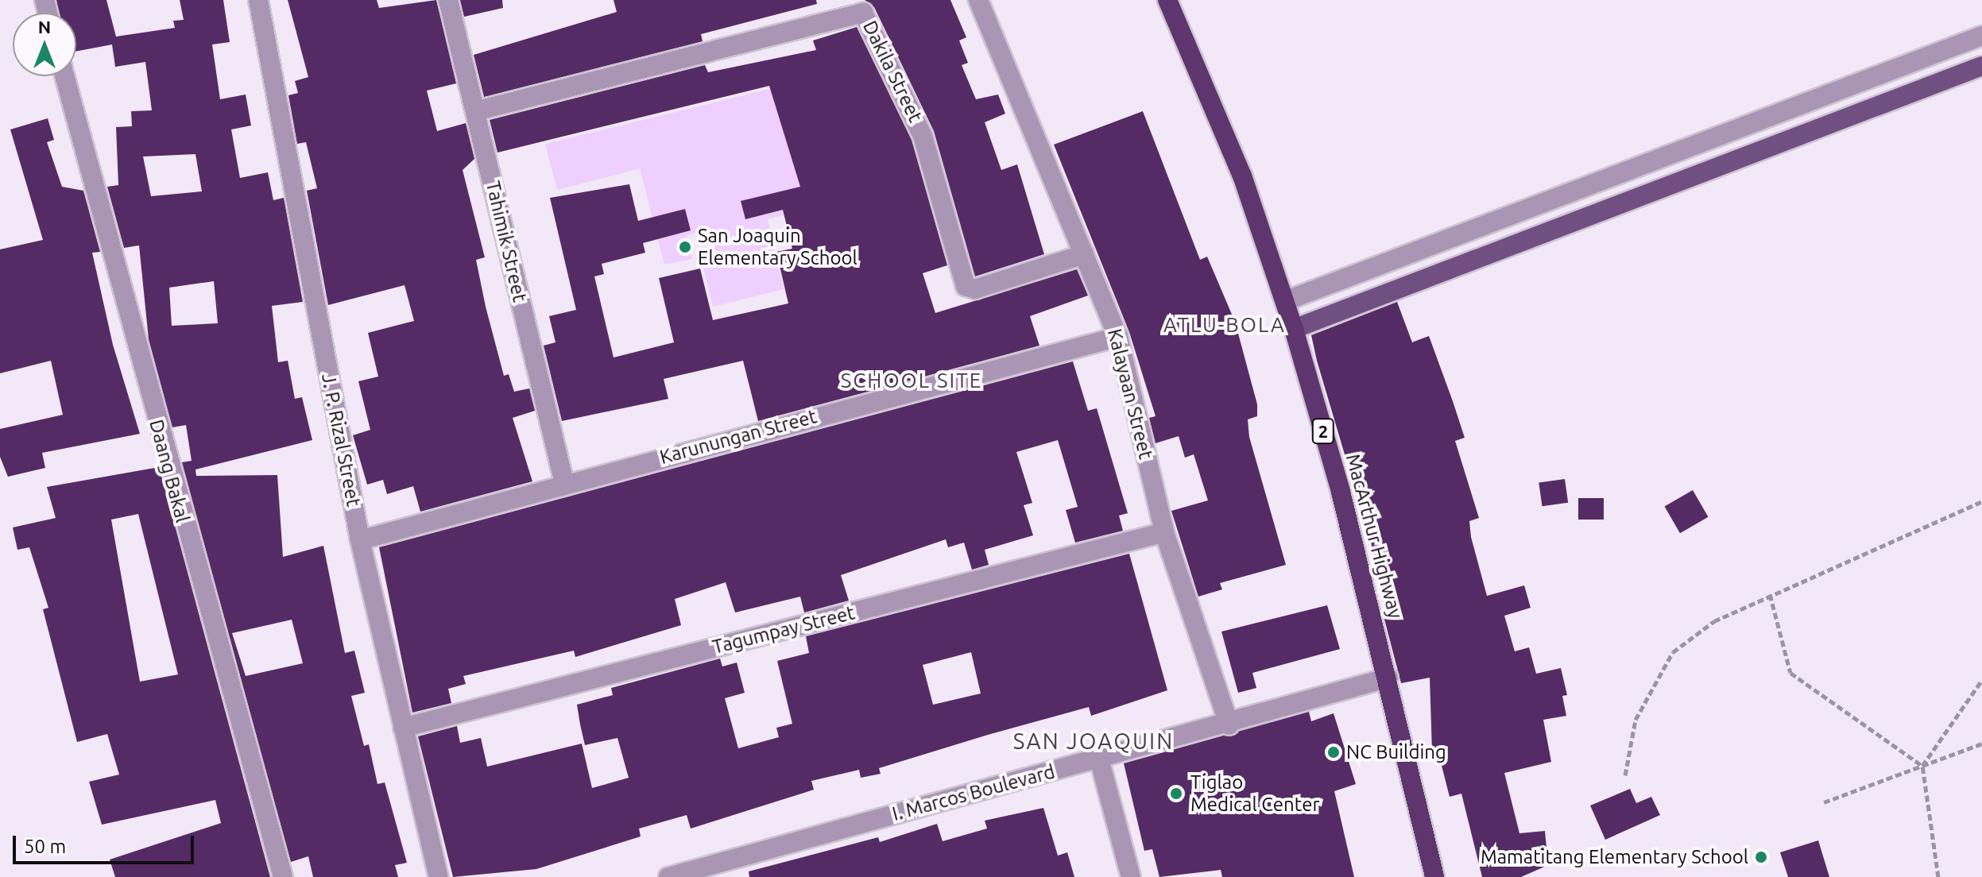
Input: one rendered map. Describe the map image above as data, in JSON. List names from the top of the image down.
{
  "streets": {
    "highway": ["2", "MacArthur Highway"],
    "street": [
      "Dakila Street",
      "Tahimik Street",
      "Kalayaan Street",
      "Karunungan Street",
      "J. P. Rizal Street",
      "Daang Bakal",
      "Tagumpay Street",
      "I. Marcos Boulevard"
    ]
  },
  "crossings": [
    ["Dakila Street", "Tahimik Street"],
    ["Dakila Street", "Kalayaan Street"],
    ["Tahimik Street", "Karunungan Street"],
    ["Kalayaan Street", "Karunungan Street"],
    ["Kalayaan Street", "Tagumpay Street"],
    ["Kalayaan Street", "I. Marcos Boulevard"],
    ["Karunungan Street", "J. P. Rizal Street"],
    ["J. P. Rizal Street", "Tagumpay Street"],
    ["MacArthur Highway", "I. Marcos Boulevard"]
  ],
  "districts": ["ATLU-BOLA", "SCHOOL SITE", "SAN JOAQUIN"],
  "places": [
    "San Joaquin Elementary School",
    "NC Building",
    "Tiglao Medical Center",
    "Mamatitang Elementary School"
  ],
  "scale_bar": "50 m",
  "north": "top"
}
